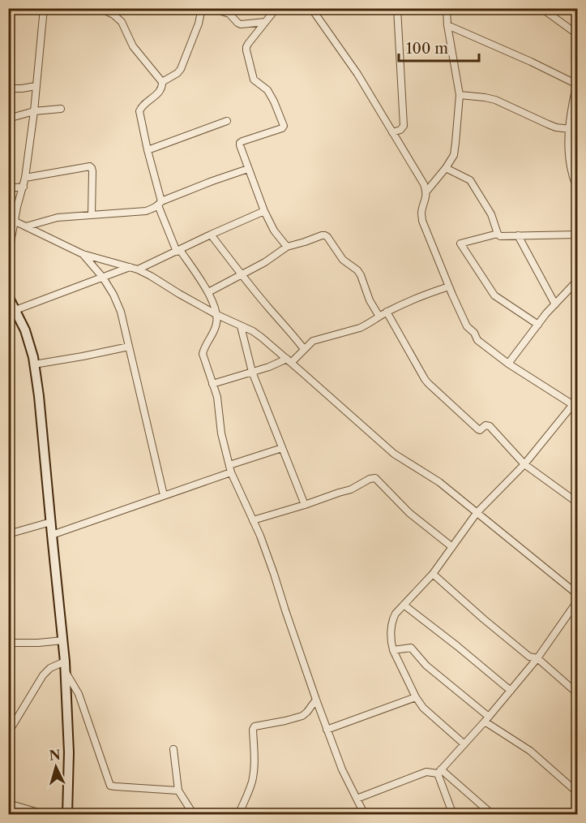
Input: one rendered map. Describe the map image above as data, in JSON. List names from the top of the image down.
{
  "scale_bar": "100 m",
  "north": "top"
}
